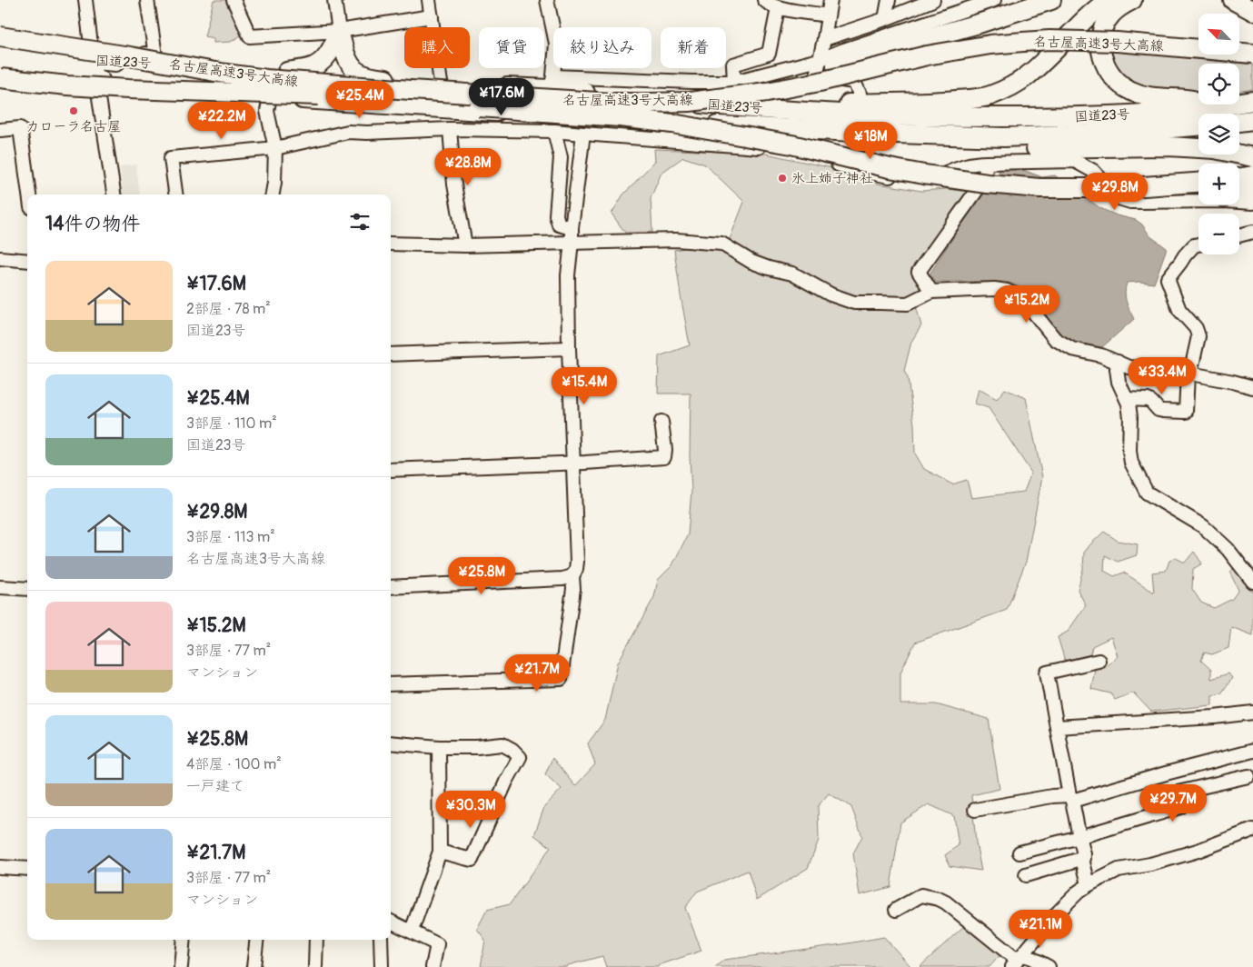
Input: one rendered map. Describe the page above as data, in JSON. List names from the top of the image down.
{
  "streets": {
    "highway": ["名古屋高速3号大高線", "国道23号"]
  },
  "crossings": [
    ["名古屋高速3号大高線", "国道23号"]
  ],
  "places": ["カローラ名古屋", "氷上姉子神社"],
  "north": "top left",
  "page": {
    "map_buttons": ["+", "−"],
    "chip": [
      "購入",
      "賃貸",
      "絞り込み",
      "新着"
    ],
    "price": [
      "¥17.6M",
      "¥25.4M",
      "¥22.2M",
      "¥18M",
      "¥28.8M",
      "¥29.8M",
      "¥15.2M",
      "¥33.4M",
      "¥15.4M",
      "¥25.8M",
      "¥21.7M",
      "¥29.7M",
      "¥30.3M",
      "¥21.1M"
    ],
    "heading": "14件の物件",
    "list": [
      {
        "name": "¥17.6M",
        "note": "2部屋 · 78 m² · 国道23号"
      },
      {
        "name": "¥25.4M",
        "note": "3部屋 · 110 m² · 国道23号"
      },
      {
        "name": "¥29.8M",
        "note": "3部屋 · 113 m² · 名古屋高速3号大高線"
      },
      {
        "name": "¥15.2M",
        "note": "3部屋 · 77 m² · マンション"
      },
      {
        "name": "¥25.8M",
        "note": "4部屋 · 100 m² · 一戸建て"
      },
      {
        "name": "¥21.7M",
        "note": "3部屋 · 77 m² · マンション"
      }
    ]
  }
}
